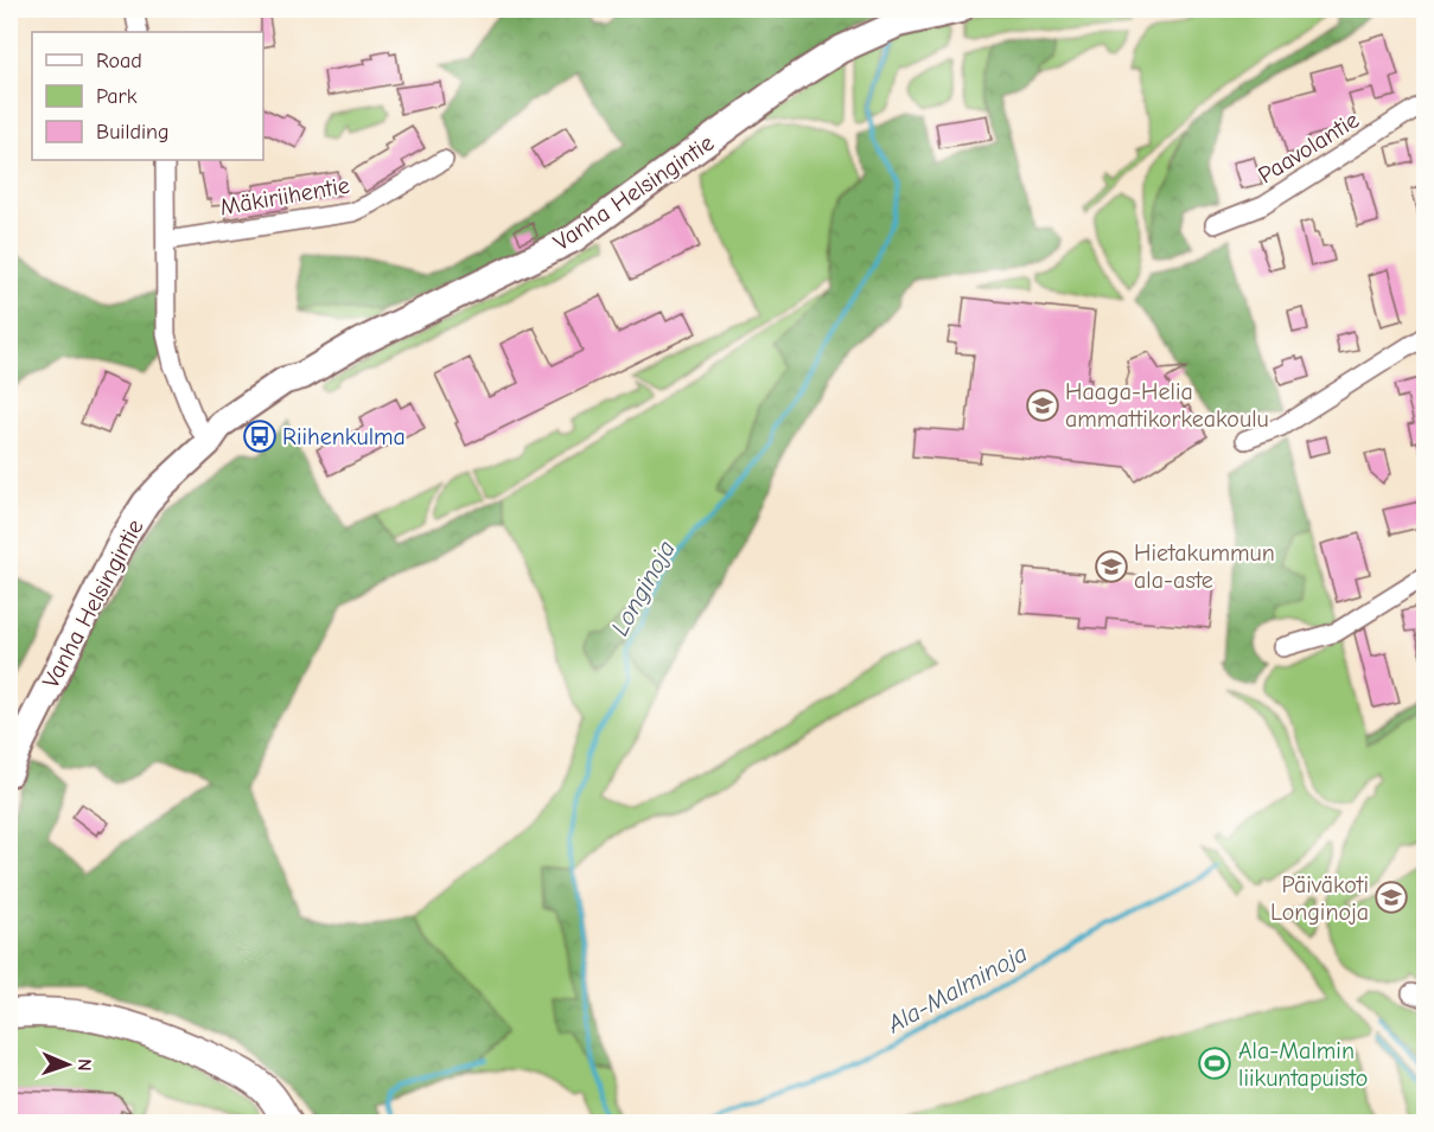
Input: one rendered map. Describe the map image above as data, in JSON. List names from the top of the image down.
{
  "streets": {
    "main road": ["Vanha Helsingintie"],
    "street": ["Paavolantie", "Mäkiriihentie"]
  },
  "water": ["Longinoja", "Ala-Malminoja"],
  "places": {
    "school or university": ["Haaga-Helia ammattikorkeakoulu", "Hietakummun ala-aste", "Päiväkoti Longinoja"],
    "bus stop": ["Riihenkulma"],
    "sports": ["Ala-Malmin liikuntapuisto"]
  },
  "legend": ["Road", "Park", "Building"],
  "north": "right"
}
